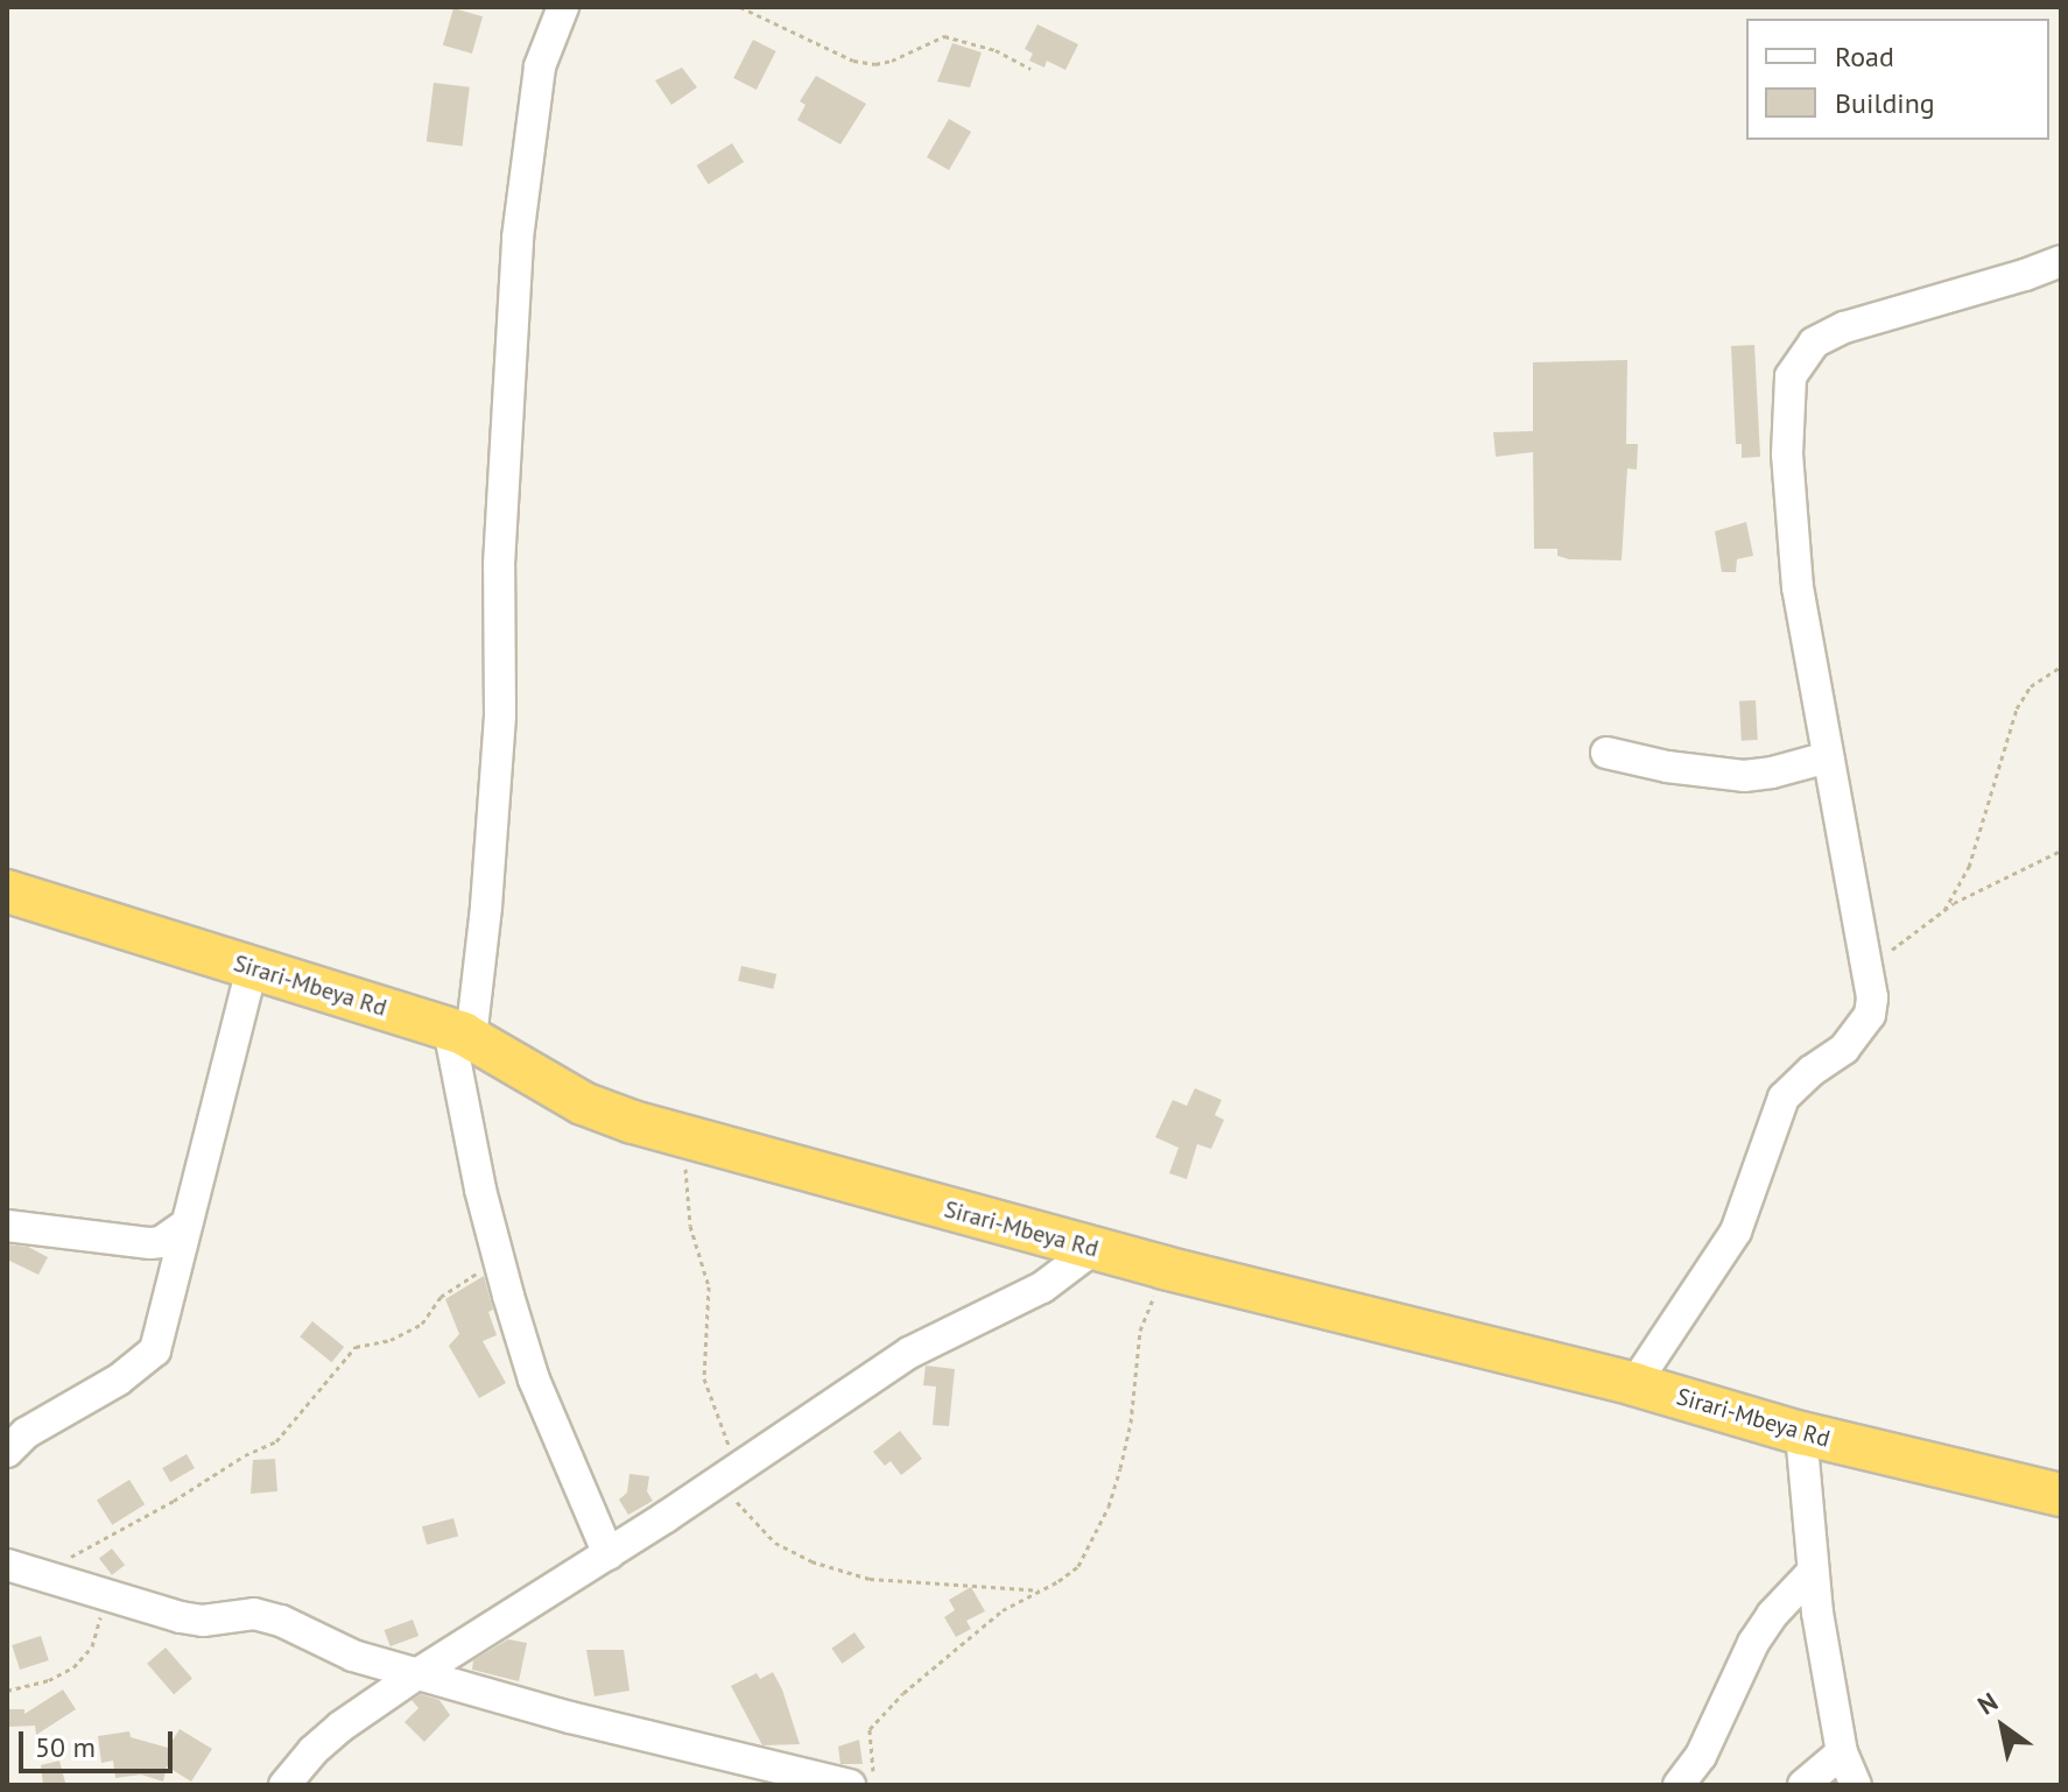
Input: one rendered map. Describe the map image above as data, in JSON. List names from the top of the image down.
{
  "streets": {
    "highway": ["Sirari-Mbeya Rd"]
  },
  "legend": ["Road", "Building"],
  "scale_bar": "50 m",
  "north": "top left"
}
